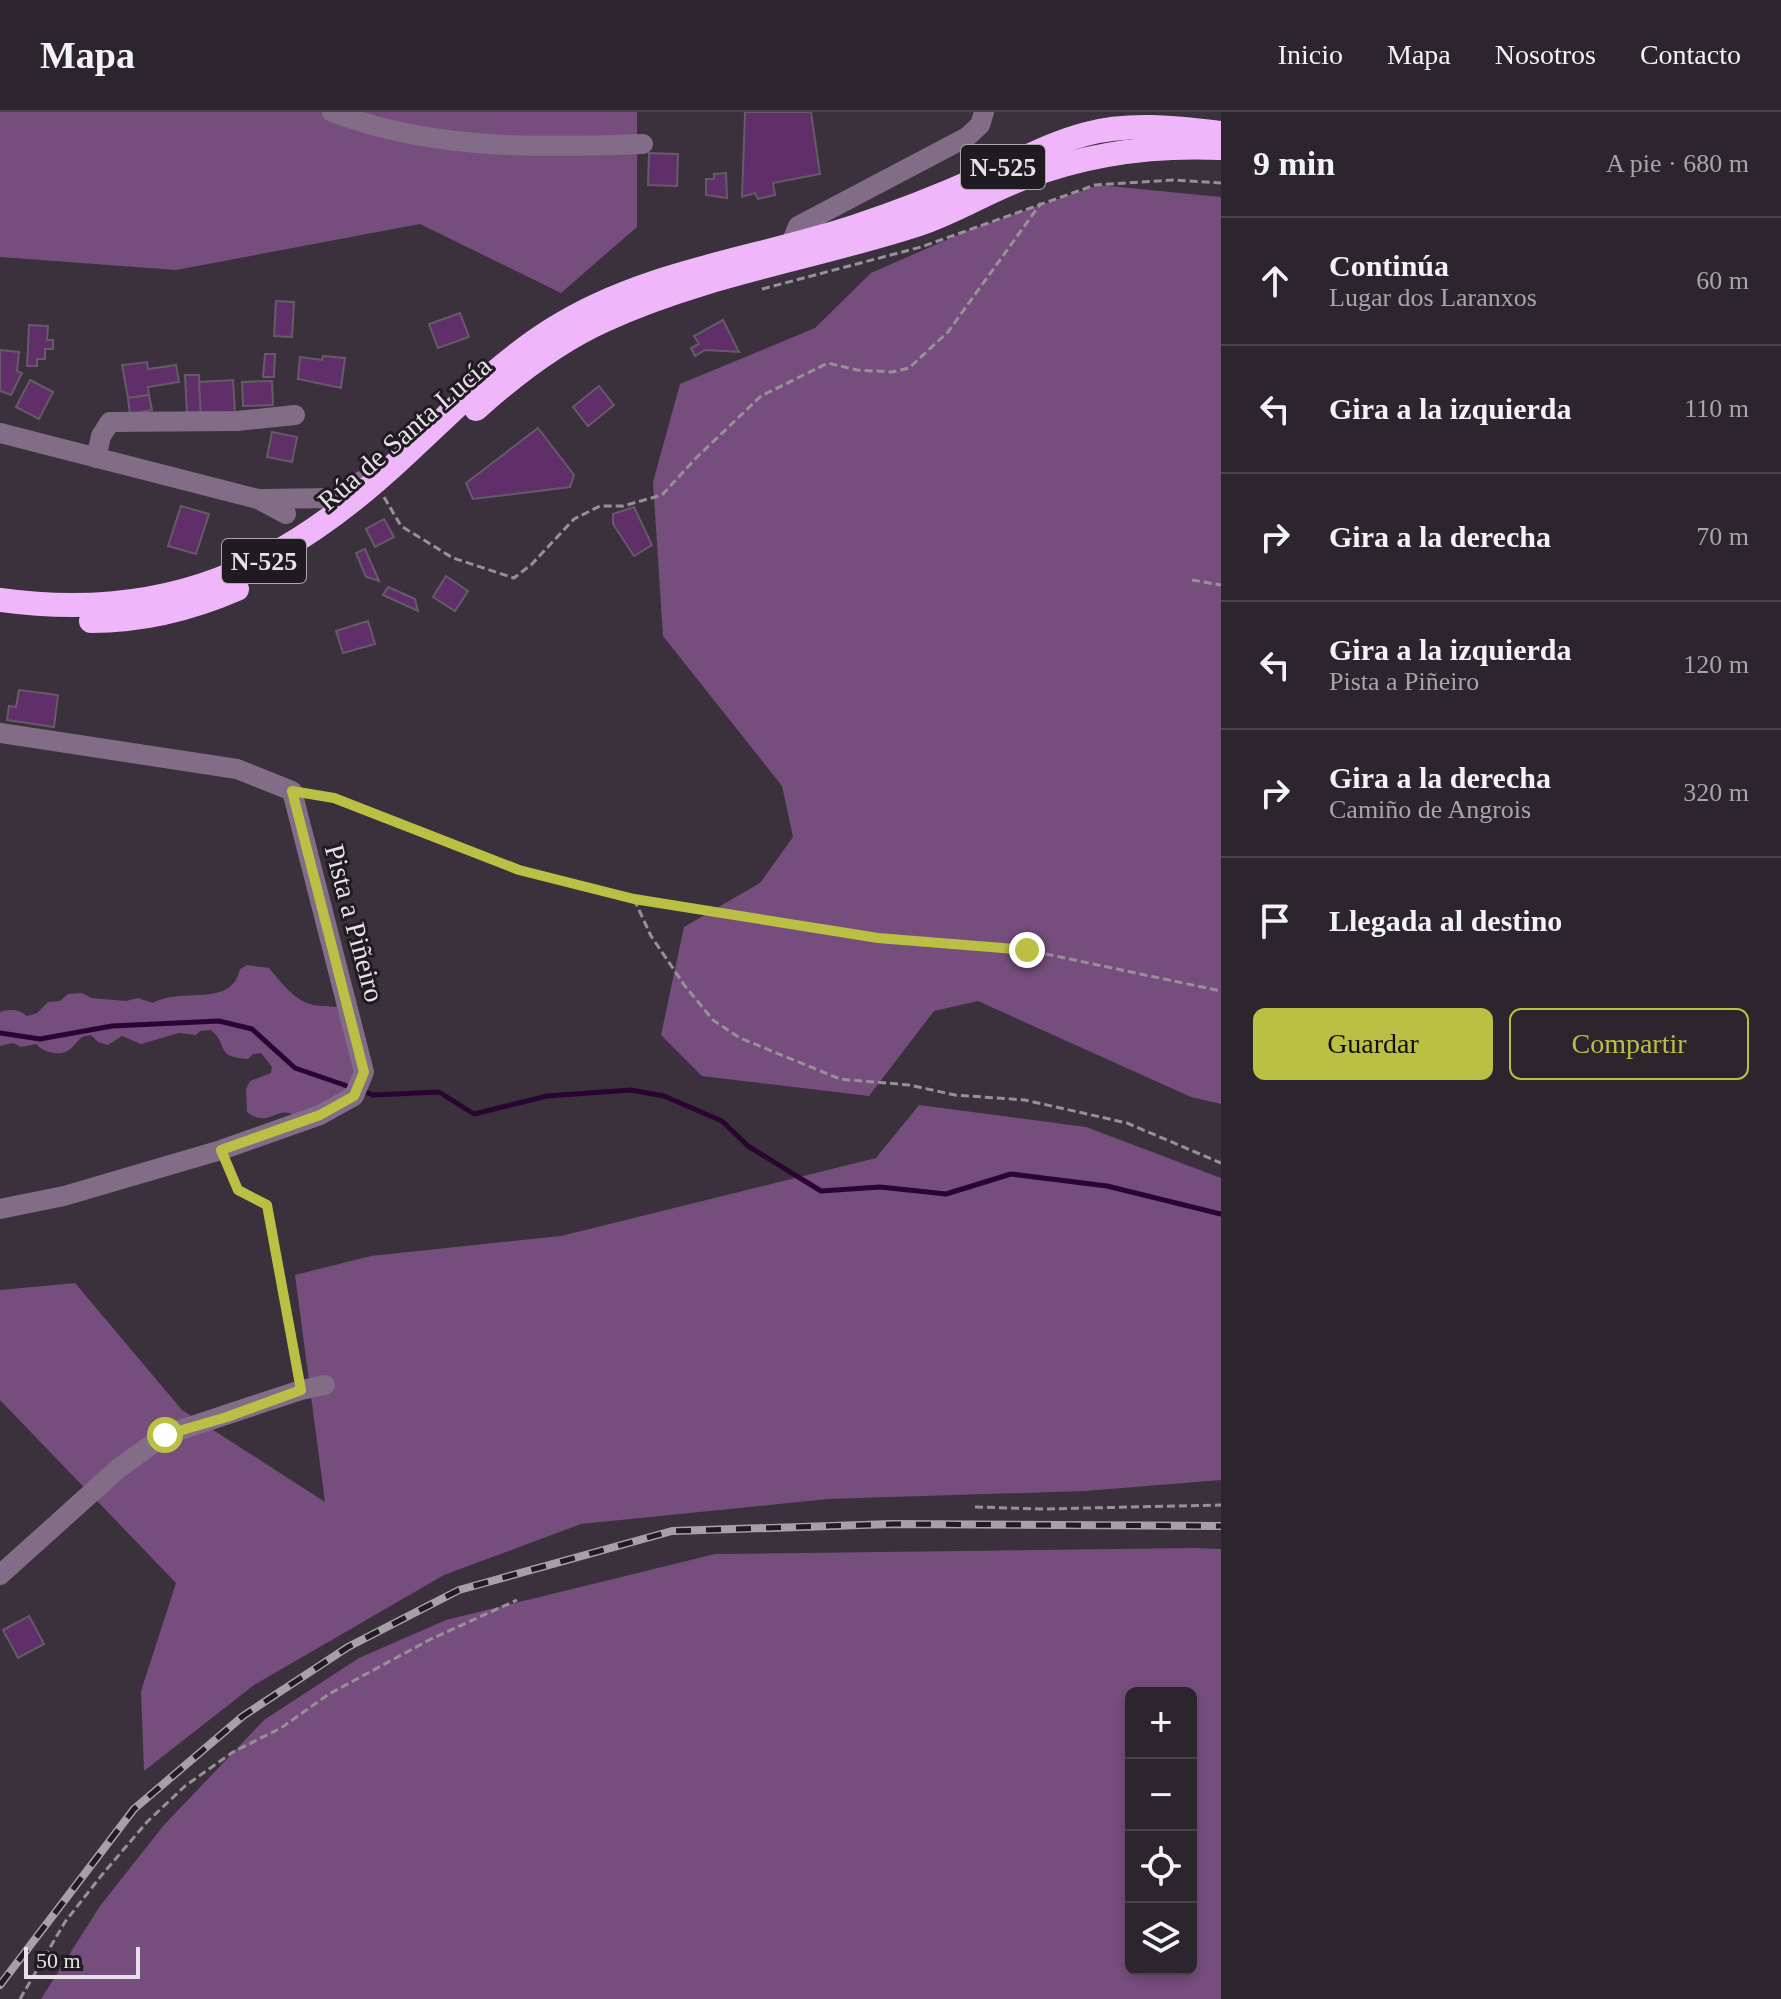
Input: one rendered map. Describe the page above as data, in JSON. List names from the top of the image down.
{
  "streets": {
    "highway": ["N-525", "Rúa de Santa Lucía"],
    "street": ["Pista a Piñeiro"]
  },
  "crossings": [
    ["N-525", "Rúa de Santa Lucía"]
  ],
  "scale_bar": "50 m",
  "page": {
    "header": "Mapa",
    "nav": [
      "Inicio",
      "Mapa",
      "Nosotros",
      "Contacto"
    ],
    "heading": ["9 min", "A pie · 680 m"],
    "list": [
      ["Continúa", "Lugar dos Laranxos", "60 m"],
      ["Gira a la izquierda", "110 m"],
      ["Gira a la derecha", "70 m"],
      ["Gira a la izquierda", "Pista a Piñeiro", "120 m"],
      ["Gira a la derecha", "Camiño de Angrois", "320 m"],
      "Llegada al destino"
    ],
    "buttons": ["Guardar", "Compartir"],
    "map_buttons": ["+", "−"],
    "scale": "50 m"
  }
}
